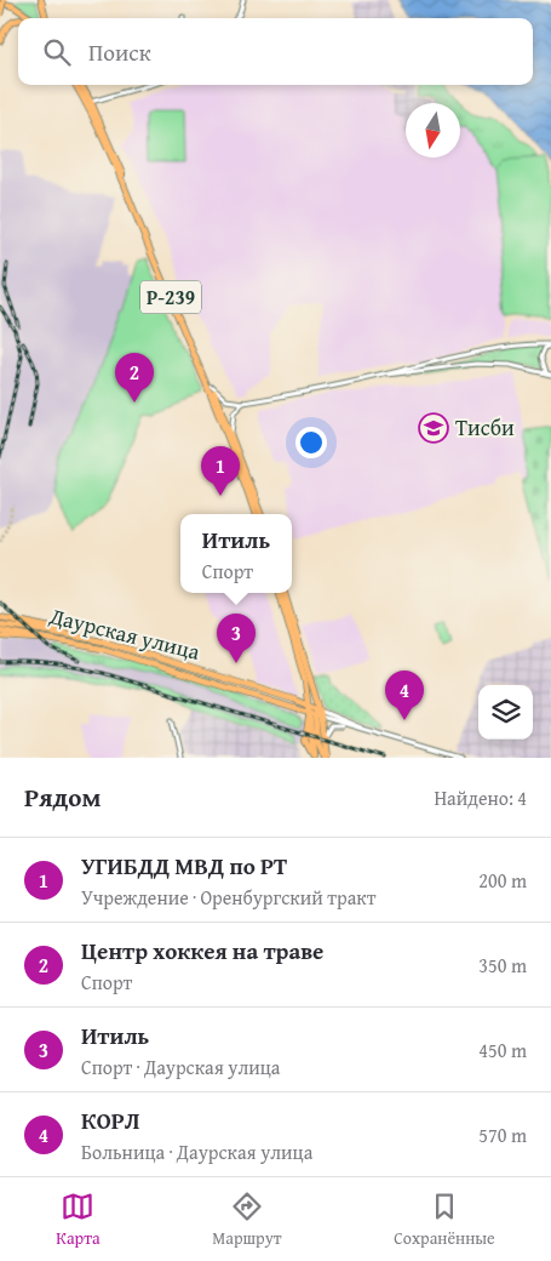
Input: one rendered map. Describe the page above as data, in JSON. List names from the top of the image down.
{
  "streets": {
    "main road": ["Р-239", "Даурская улица"]
  },
  "places": {
    "school or university": ["Тисби"]
  },
  "north": "bottom",
  "page": {
    "search": "Поиск",
    "pins": [
      "2",
      "1",
      "3",
      "4"
    ],
    "popup": ["Итиль", "Спорт"],
    "heading": ["Рядом", "Найдено: 4"],
    "list": [
      {
        "mark": "1",
        "name": "УГИБДД МВД по РТ",
        "note": "Учреждение · Оренбургский тракт",
        "value": "200 m"
      },
      {
        "mark": "2",
        "name": "Центр хоккея на траве",
        "note": "Спорт",
        "value": "350 m"
      },
      {
        "mark": "3",
        "name": "Итиль",
        "note": "Спорт · Даурская улица",
        "value": "450 m"
      },
      {
        "mark": "4",
        "name": "КОРЛ",
        "note": "Больница · Даурская улица",
        "value": "570 m"
      }
    ],
    "nav": ["Карта", "Маршрут", "Сохранённые"]
  }
}
